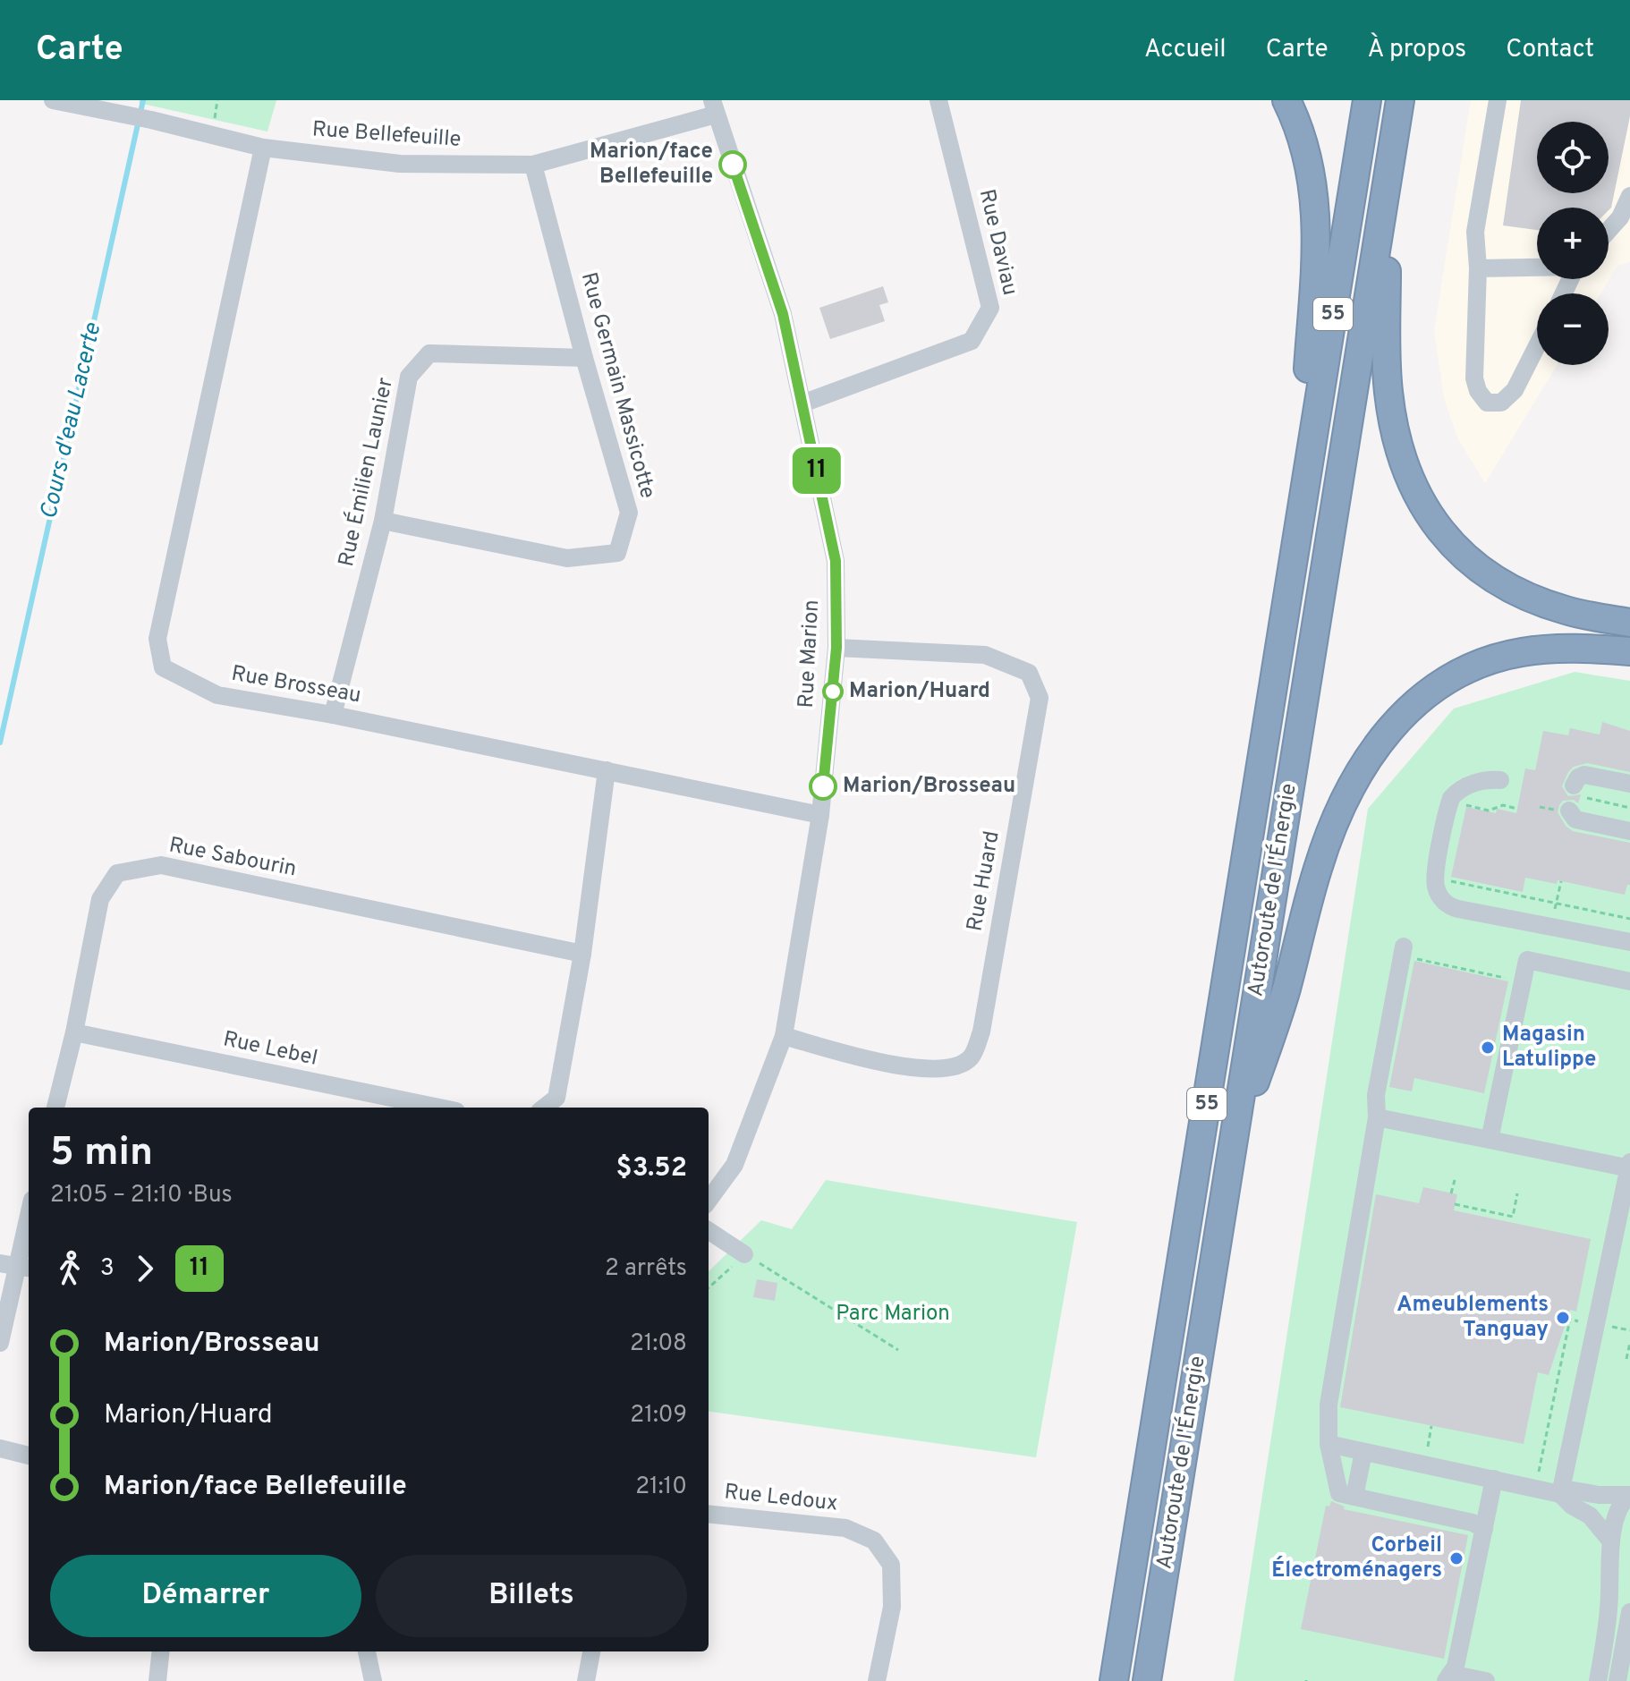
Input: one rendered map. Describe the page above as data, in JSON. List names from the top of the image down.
{
  "streets": {
    "highway": ["55", "Autoroute de l'Énergie"],
    "street": [
      "Rue Bellefeuille",
      "Rue Daviau",
      "Rue Germain Massicotte",
      "Rue Émilien Launier",
      "Rue Marion",
      "Rue Brosseau",
      "Rue Sabourin",
      "Rue Huard",
      "Rue Lebel",
      "Rue Ledoux"
    ]
  },
  "crossings": [
    ["Rue Bellefeuille", "Rue Germain Massicotte"],
    ["Rue Bellefeuille", "Rue Marion"],
    ["Rue Bellefeuille", "Rue Brosseau"],
    ["Rue Daviau", "Rue Marion"],
    ["Rue Germain Massicotte", "Rue Émilien Launier"],
    ["Rue Émilien Launier", "Rue Brosseau"],
    ["Rue Marion", "Rue Brosseau"],
    ["Rue Marion", "Rue Huard"],
    ["Rue Sabourin", "Rue Lebel"]
  ],
  "water": ["Cours d'eau Lacerte"],
  "parks": ["Parc Marion"],
  "places": [
    "Marion/face Bellefeuille",
    "Marion/Huard",
    "Marion/Brosseau",
    "Magasin Latulippe",
    "Ameublements Tanguay",
    "Corbeil Électroménagers"
  ],
  "lines": ["bus line 11"],
  "page": {
    "header": "Carte",
    "nav": [
      "Accueil",
      "Carte",
      "À propos",
      "Contact"
    ],
    "on_map": "11",
    "map_buttons": ["+", "−"],
    "heading": ["5 min", "21:05 – 21:10 · Bus", "$3.52"],
    "legs": ["3", "11", "2 arrêts"],
    "list": [
      {
        "name": "Marion/Brosseau",
        "value": "21:08"
      },
      {
        "name": "Marion/Huard",
        "value": "21:09"
      },
      {
        "name": "Marion/face Bellefeuille",
        "value": "21:10"
      }
    ],
    "buttons": ["Démarrer", "Billets"]
  }
}
